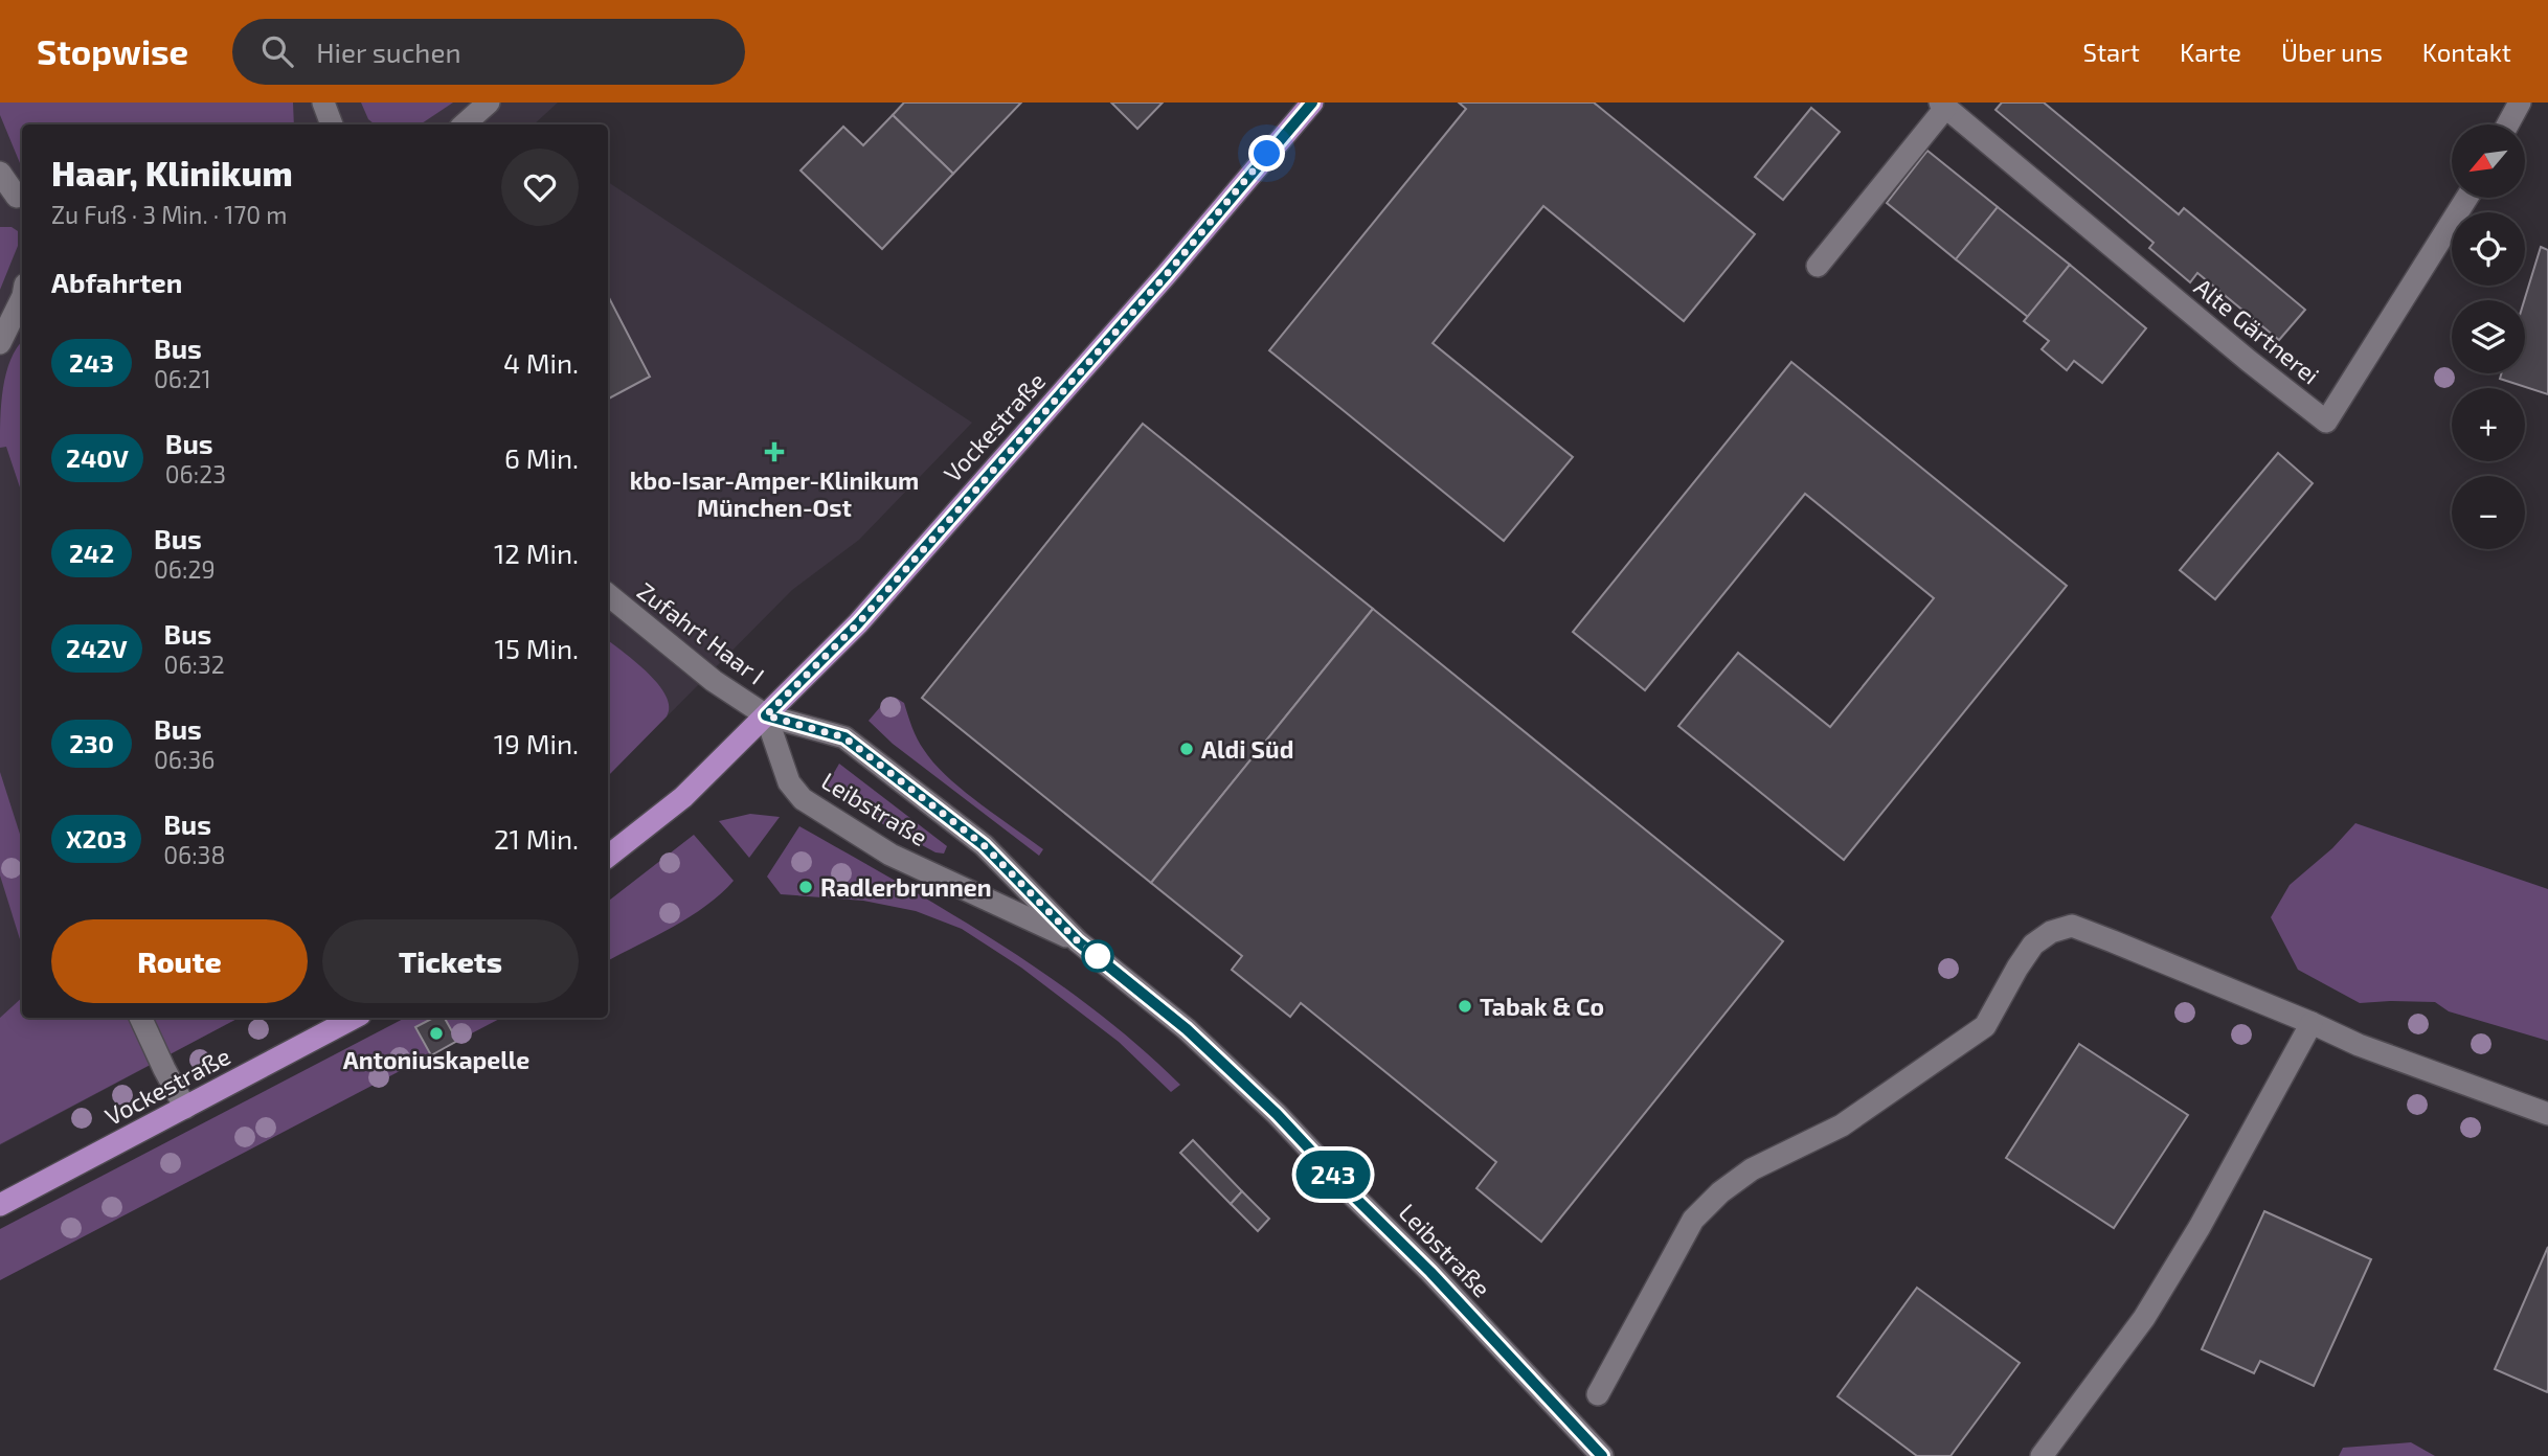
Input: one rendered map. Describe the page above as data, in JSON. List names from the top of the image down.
{
  "streets": {
    "main road": ["Vockestraße"],
    "street": ["Alte Gärtnerei", "Zufahrt Haar I", "Leibstraße"]
  },
  "crossings": [
    ["Vockestraße", "Zufahrt Haar I"],
    ["Vockestraße", "Leibstraße"],
    ["Zufahrt Haar I", "Leibstraße"]
  ],
  "places": {
    "health": ["kbo-Isar-Amper-Klinikum München-Ost"],
    "other": [
      "Aldi Süd",
      "Radlerbrunnen",
      "Tabak & Co",
      "Antoniuskapelle"
    ]
  },
  "lines": ["bus line 243"],
  "north": "bottom left",
  "page": {
    "header": "Stopwise",
    "search": "Hier suchen",
    "nav": [
      "Start",
      "Karte",
      "Über uns",
      "Kontakt"
    ],
    "on_map": "243",
    "map_buttons": ["+", "−"],
    "heading": [
      ["Haar, Klinikum", "Zu Fuß · 3 Min. · 170 m"],
      "Abfahrten"
    ],
    "list": [
      {
        "mark": "243",
        "name": "Bus",
        "note": "06:21",
        "value": "4 Min."
      },
      {
        "mark": "240V",
        "name": "Bus",
        "note": "06:23",
        "value": "6 Min."
      },
      {
        "mark": "242",
        "name": "Bus",
        "note": "06:29",
        "value": "12 Min."
      },
      {
        "mark": "242V",
        "name": "Bus",
        "note": "06:32",
        "value": "15 Min."
      },
      {
        "mark": "230",
        "name": "Bus",
        "note": "06:36",
        "value": "19 Min."
      },
      {
        "mark": "X203",
        "name": "Bus",
        "note": "06:38",
        "value": "21 Min."
      }
    ],
    "buttons": ["Route", "Tickets"]
  }
}
